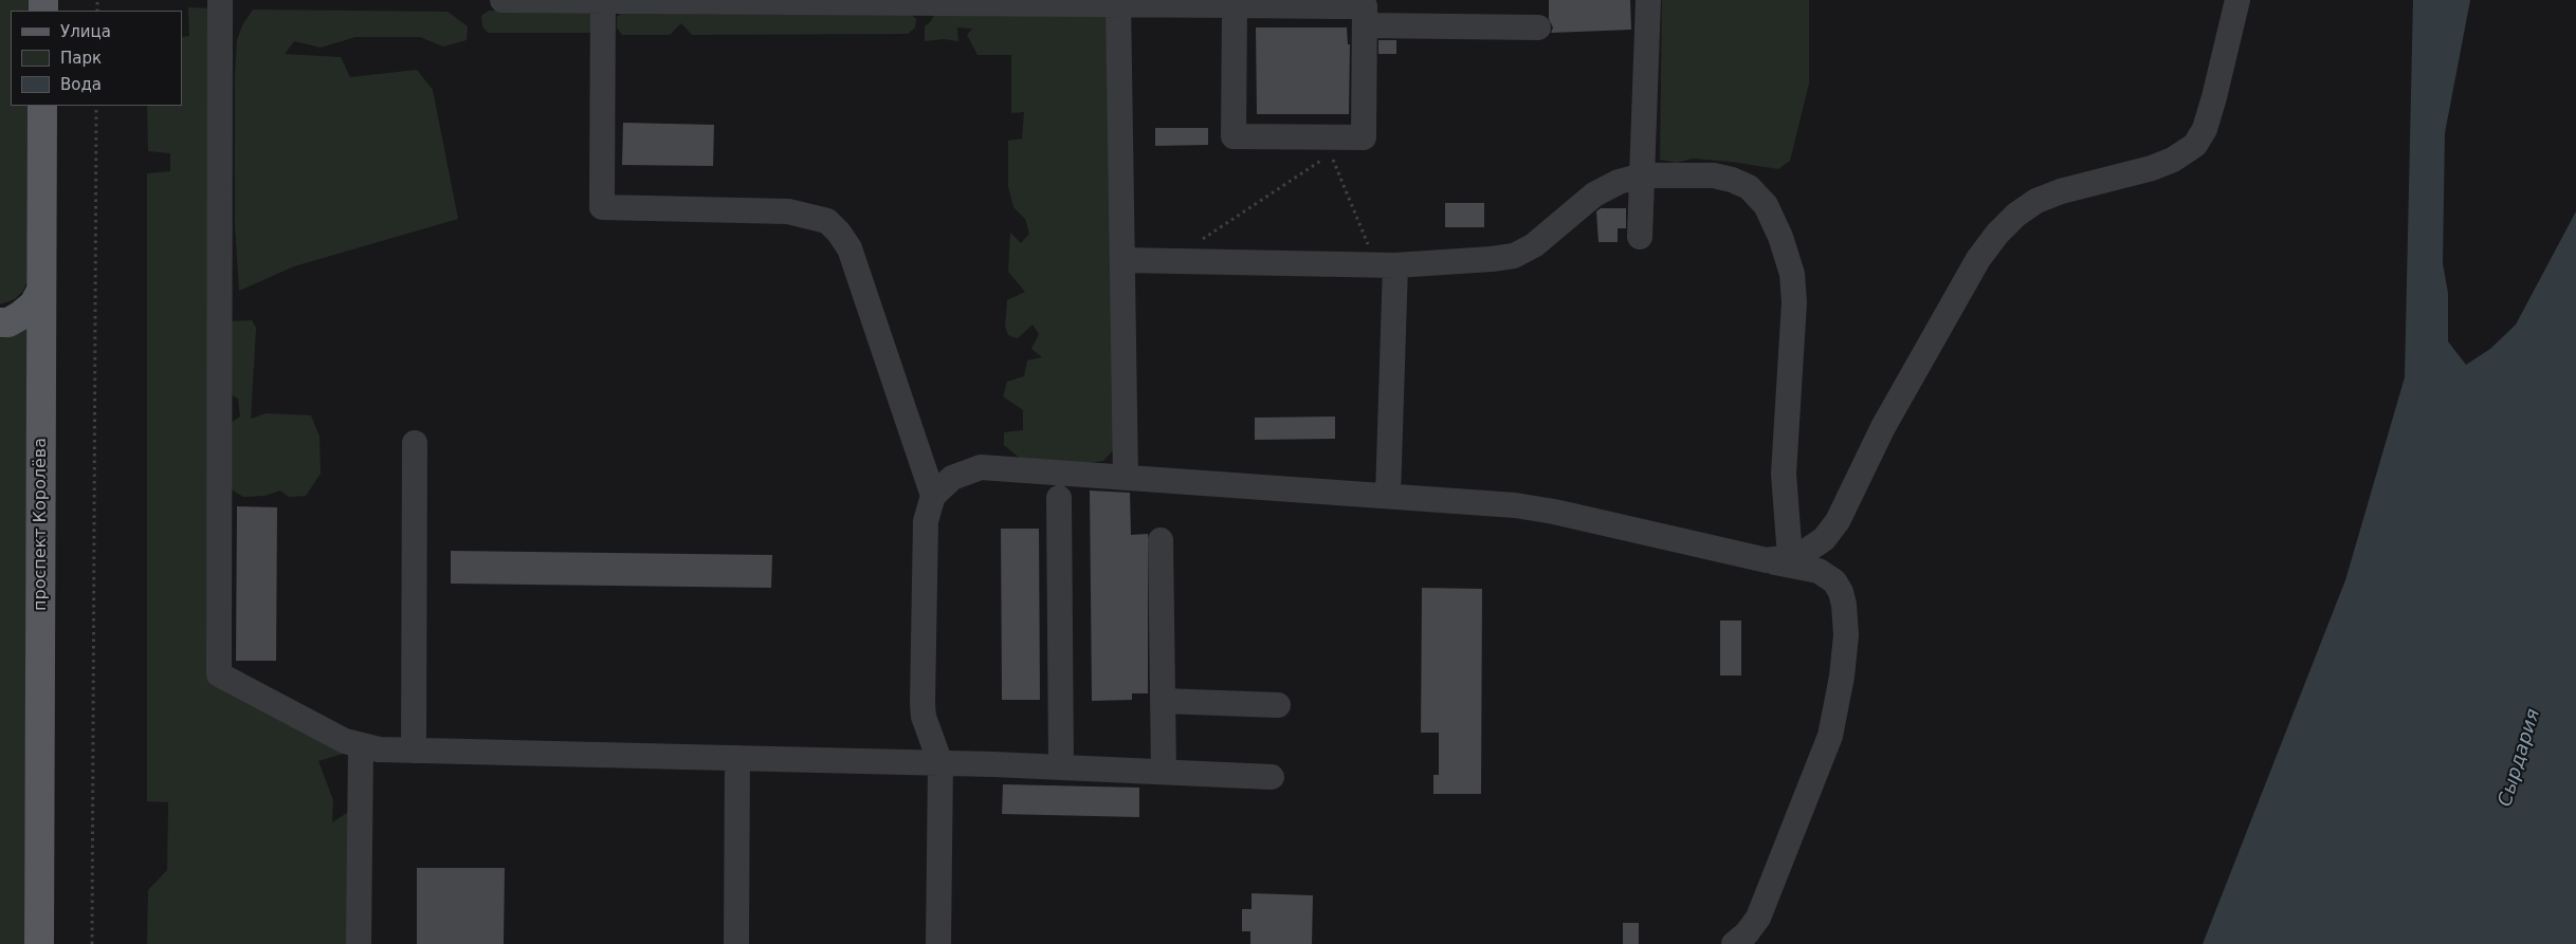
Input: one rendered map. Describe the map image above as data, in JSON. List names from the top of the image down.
{
  "streets": {
    "main road": ["проспект Королёва"]
  },
  "water": ["Сырдария"],
  "legend": ["Улица", "Парк", "Вода"]
}
